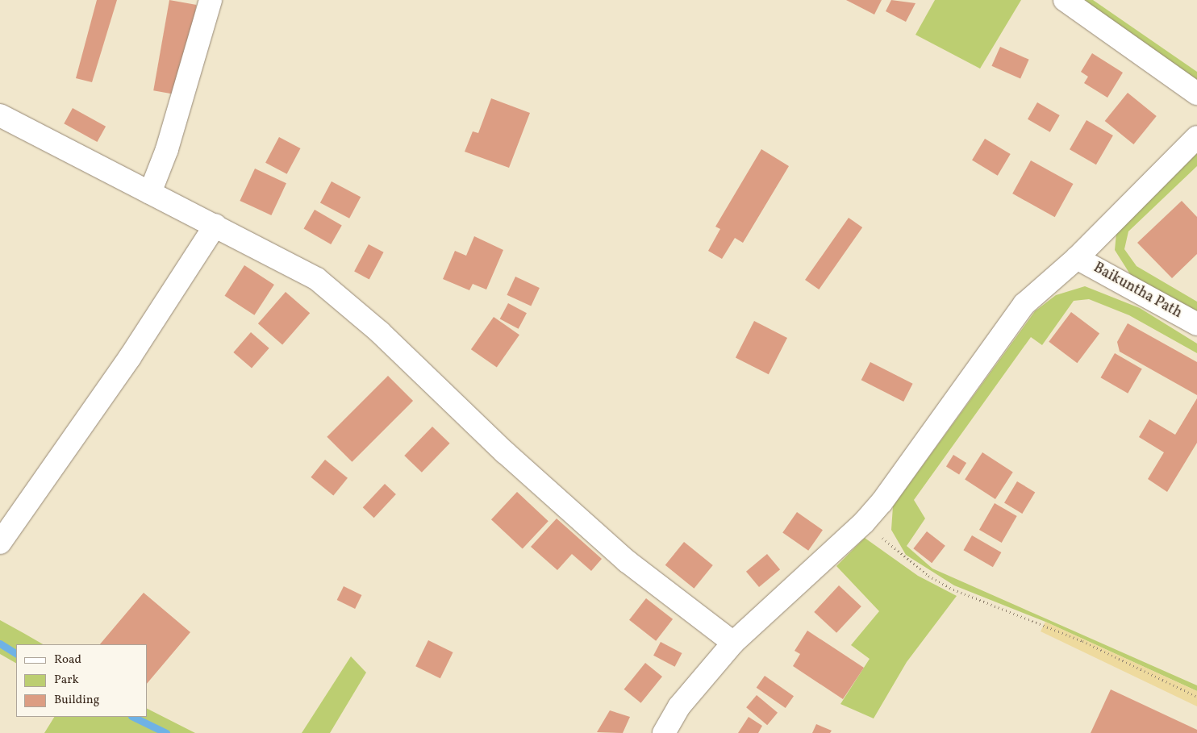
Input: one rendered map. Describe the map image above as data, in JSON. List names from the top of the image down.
{
  "streets": {
    "street": ["Baikuntha Path"]
  },
  "legend": ["Road", "Park", "Building"]
}
